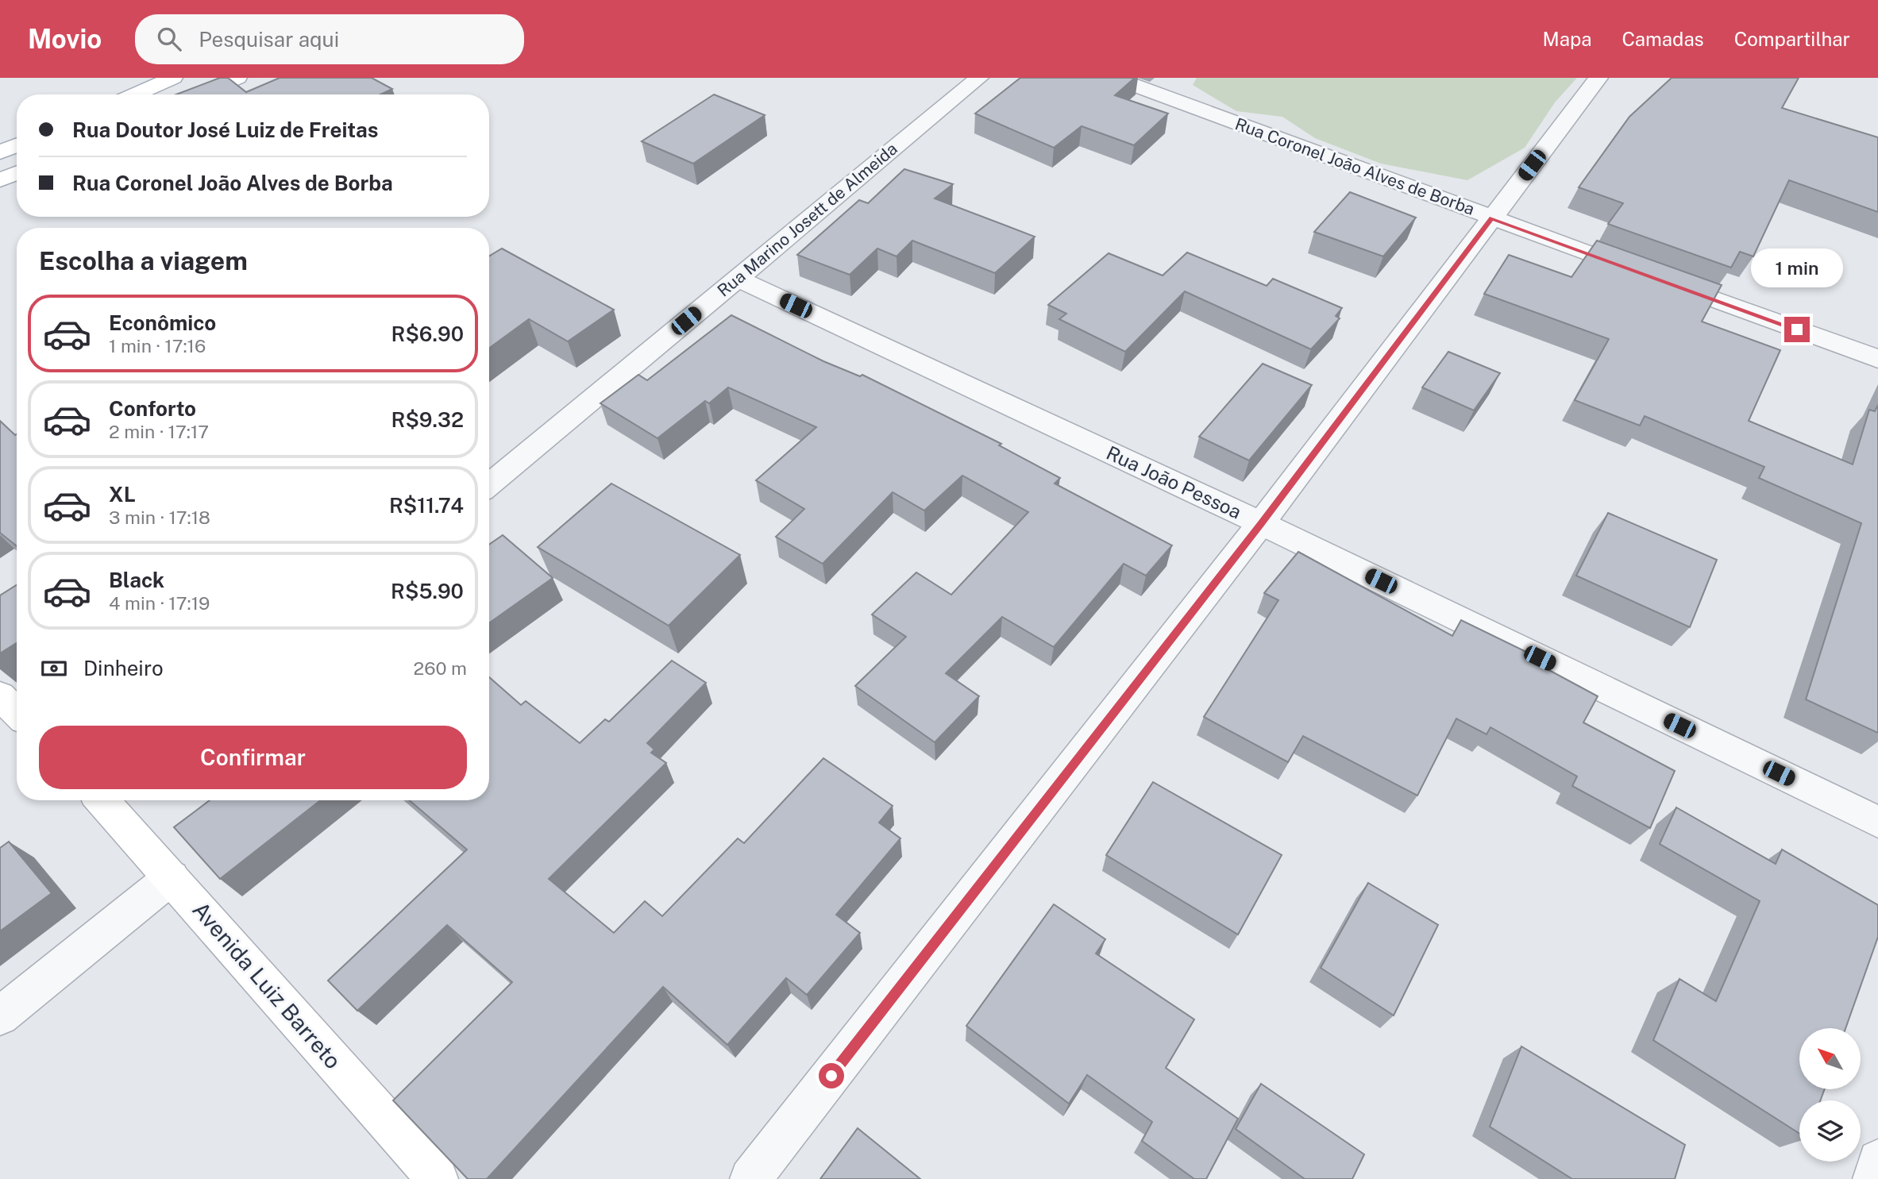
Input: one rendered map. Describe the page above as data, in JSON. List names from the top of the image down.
{
  "streets": {
    "main road": ["Avenida Luiz Barreto"],
    "street": ["Rua Coronel João Alves de Borba", "Rua Marino Josett de Almeida", "Rua João Pessoa"]
  },
  "crossings": [
    ["Rua Marino Josett de Almeida", "Rua João Pessoa"]
  ],
  "north": "top left",
  "page": {
    "header": "Movio",
    "search": "Pesquisar aqui",
    "nav": ["Mapa", "Camadas", "Compartilhar"],
    "banner": ["Rua Doutor José Luiz de Freitas", "Rua Coronel João Alves de Borba"],
    "heading": "Escolha a viagem",
    "bubble": "1 min",
    "list": [
      {
        "name": "Econômico",
        "note": "1 min · 17:16",
        "value": "R$6.90"
      },
      {
        "name": "Conforto",
        "note": "2 min · 17:17",
        "value": "R$9.32"
      },
      {
        "name": "XL",
        "note": "3 min · 17:18",
        "value": "R$11.74"
      },
      {
        "name": "Black",
        "note": "4 min · 17:19",
        "value": "R$5.90"
      }
    ],
    "pay": ["Dinheiro", "260 m"],
    "buttons": "Confirmar"
  }
}
